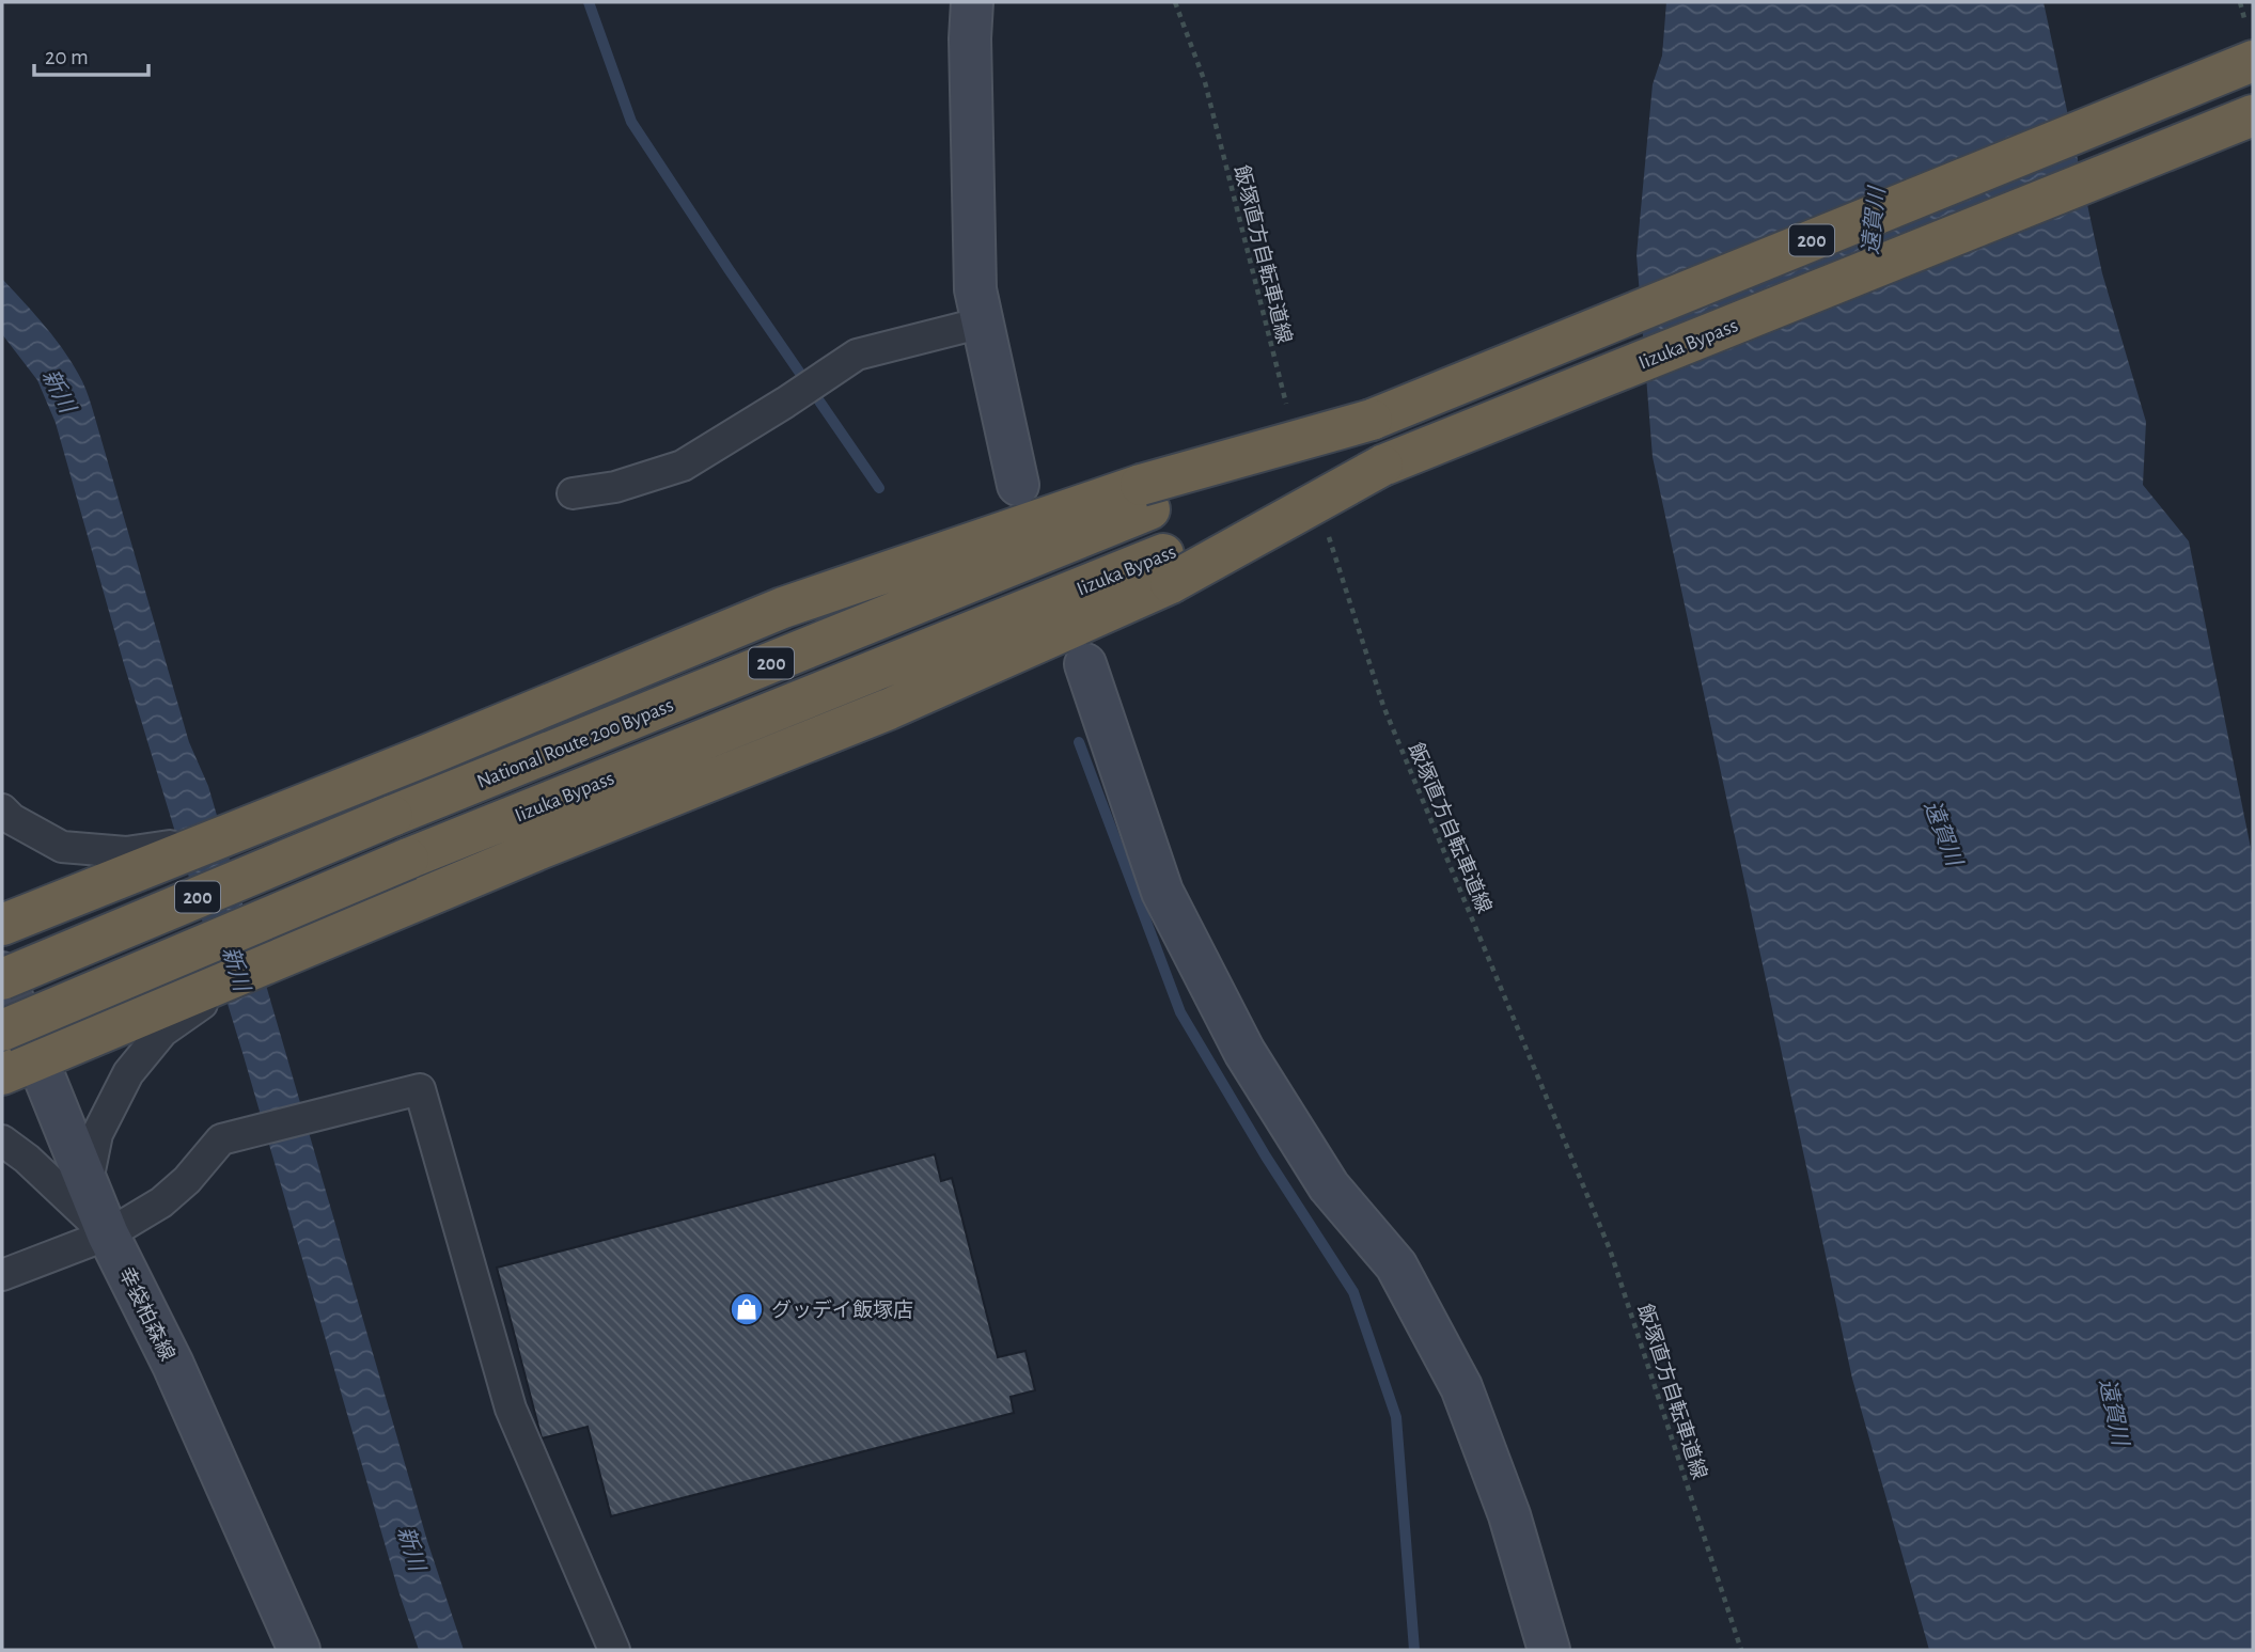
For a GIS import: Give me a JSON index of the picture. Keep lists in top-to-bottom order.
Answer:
{
  "streets": {
    "highway": ["200", "Iizuka Bypass", "National Route 200 Bypass"],
    "street": ["幸袋柏森線"],
    "path": ["飯塚直方自転車道線"]
  },
  "crossings": [
    ["200", "National Route 200 Bypass"],
    ["National Route 200 Bypass", "幸袋柏森線"]
  ],
  "water": ["遠賀川", "新川"],
  "places": {
    "shop": ["グッデイ飯塚店"]
  },
  "scale_bar": "20 m"
}
